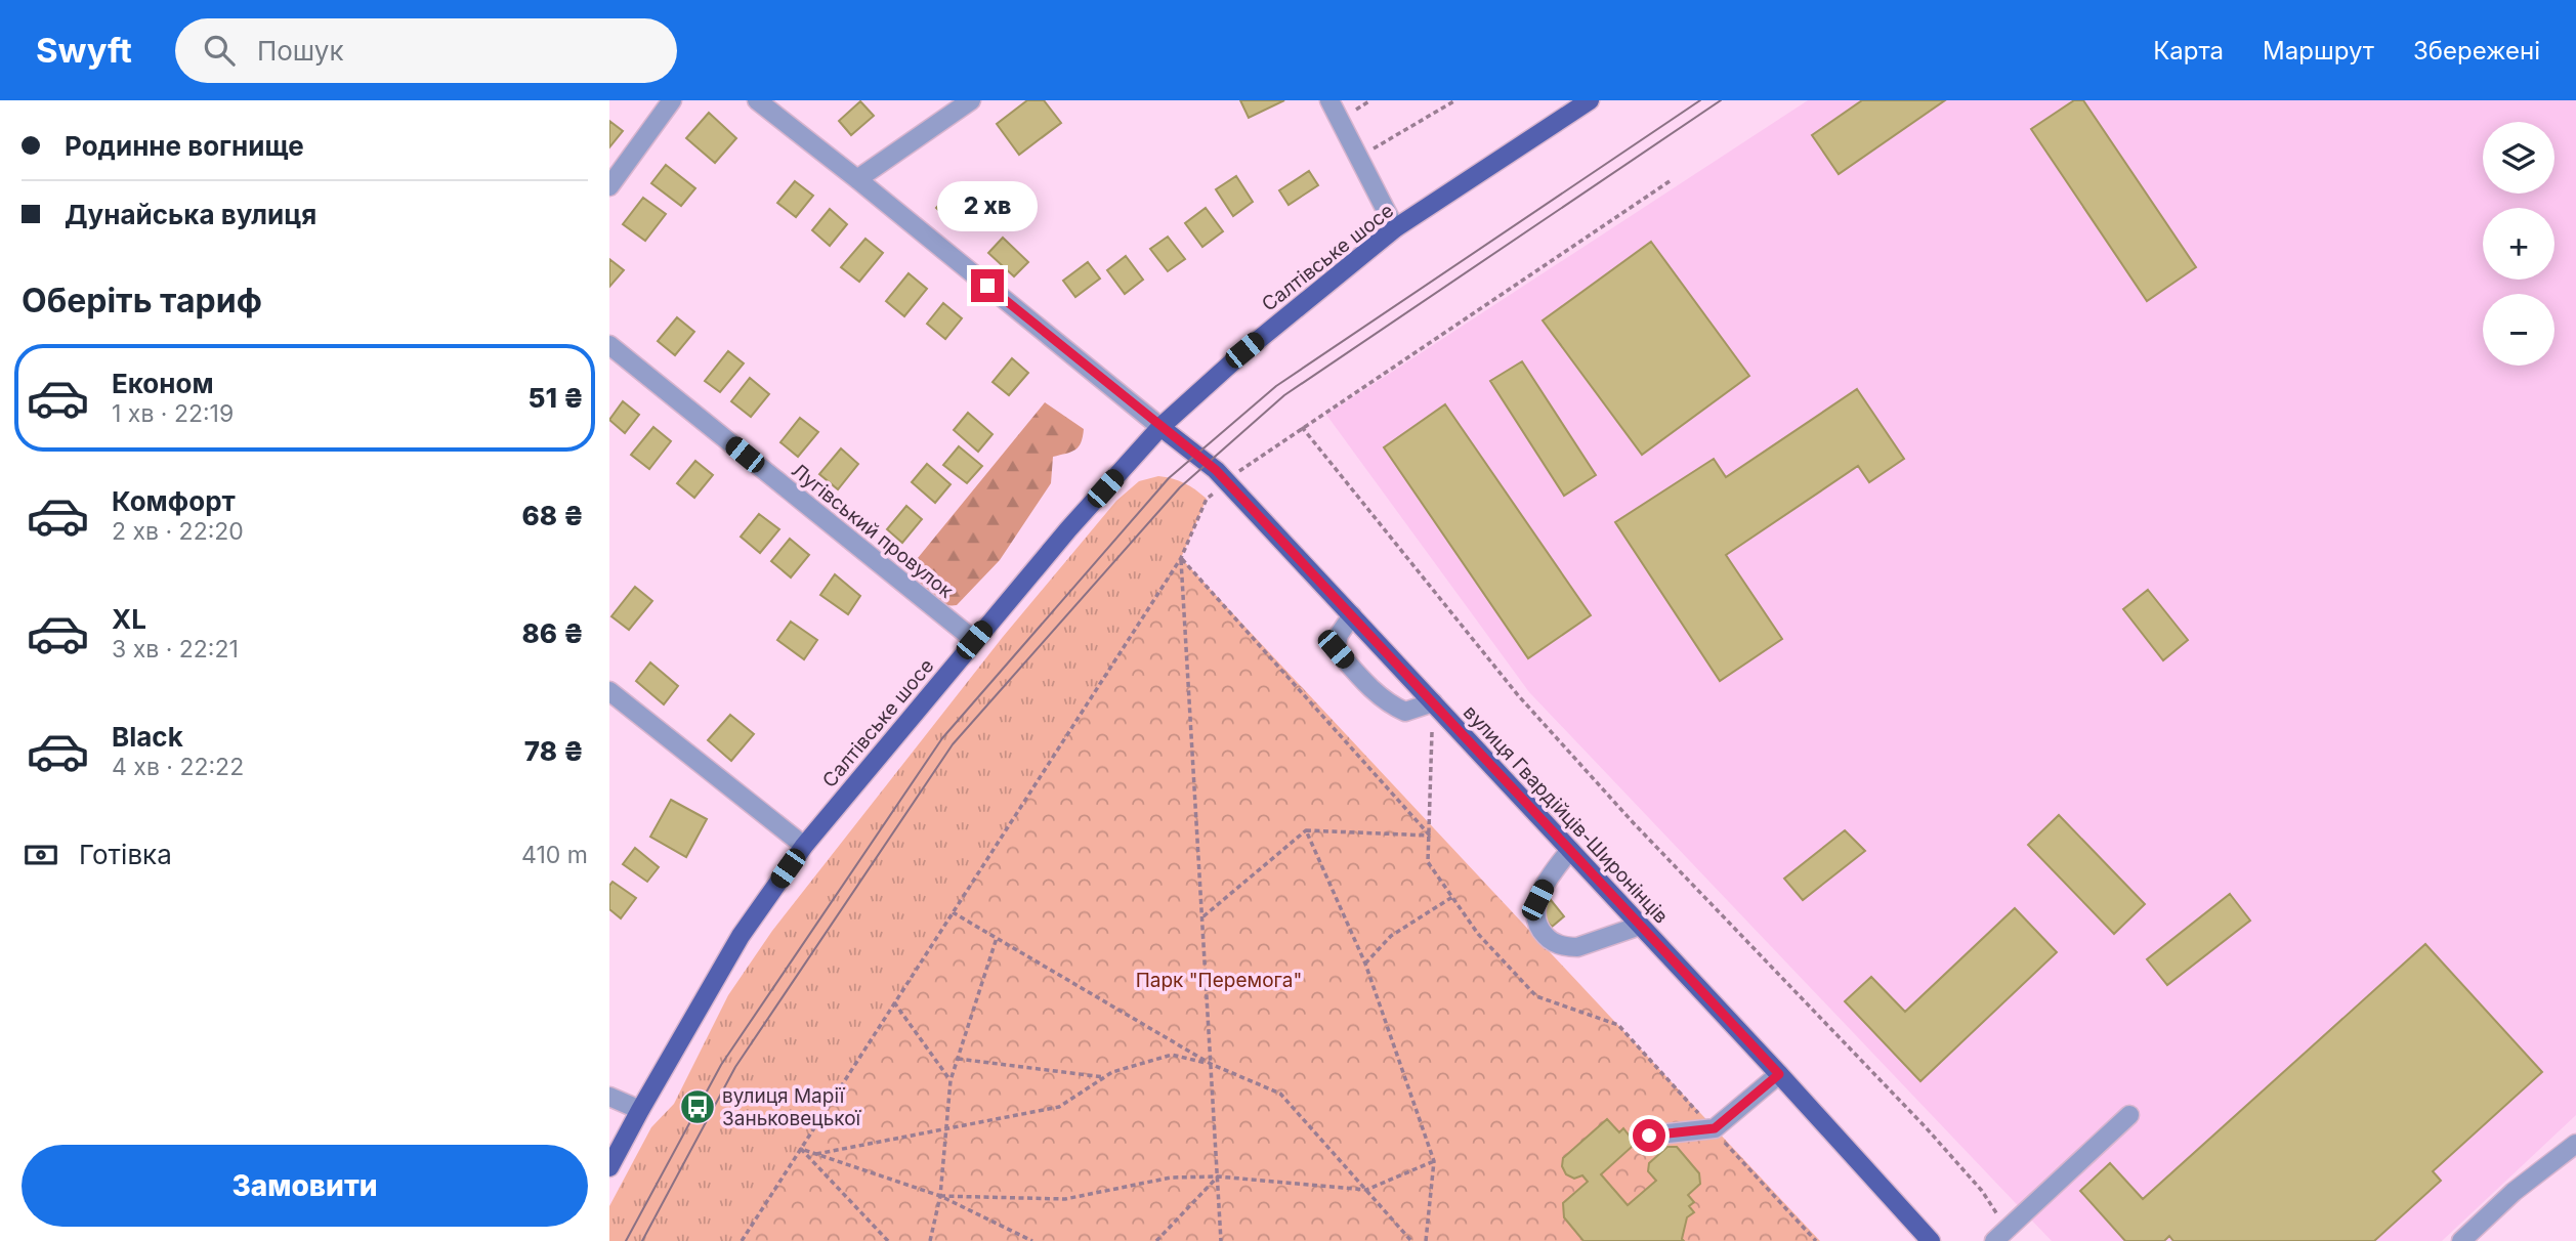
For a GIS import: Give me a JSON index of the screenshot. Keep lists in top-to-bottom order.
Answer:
{
  "streets": {
    "main road": ["Салтівське шосе", "вулиця Гвардійців-Широнінців"],
    "street": ["Лугівський провулок"]
  },
  "crossings": [
    ["Салтівське шосе", "Лугівський провулок"],
    ["Салтівське шосе", "вулиця Гвардійців-Широнінців"]
  ],
  "parks": ["Парк \"Перемога\""],
  "places": {
    "bus stop": ["вулиця Марії Заньковецької"]
  },
  "page": {
    "header": "Swyft",
    "search": "Пошук",
    "nav": ["Карта", "Маршрут", "Збережені"],
    "banner": ["Родинне вогнище", "Дунайська вулиця"],
    "map_buttons": ["+", "−"],
    "bubble": "2 хв",
    "heading": "Оберіть тариф",
    "list": [
      {
        "name": "Економ",
        "note": "1 хв · 22:19",
        "value": "51 ₴"
      },
      {
        "name": "Комфорт",
        "note": "2 хв · 22:20",
        "value": "68 ₴"
      },
      {
        "name": "XL",
        "note": "3 хв · 22:21",
        "value": "86 ₴"
      },
      {
        "name": "Black",
        "note": "4 хв · 22:22",
        "value": "78 ₴"
      }
    ],
    "pay": ["Готівка", "410 m"],
    "buttons": "Замовити"
  }
}
